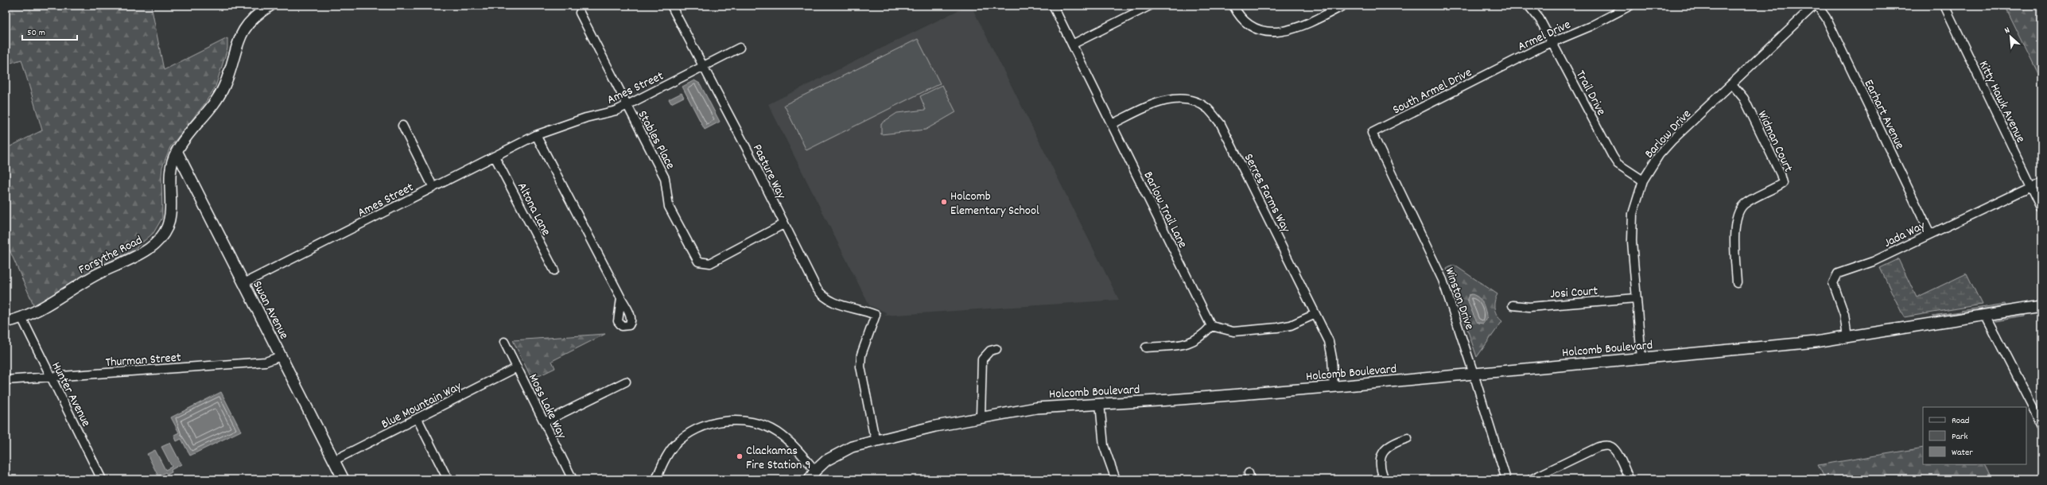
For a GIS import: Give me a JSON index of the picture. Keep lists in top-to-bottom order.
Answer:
{
  "streets": {
    "street": [
      "Armel Drive",
      "Ames Street",
      "South Armel Drive",
      "Trail Drive",
      "Kitty Hawk Avenue",
      "Earhart Avenue",
      "Barlow Drive",
      "Stables Place",
      "Widman Court",
      "Pasture Way",
      "Serres Farms Way",
      "Altona Lane",
      "Barlow Trail Lane",
      "Jada Way",
      "Forsythe Road",
      "Josi Court",
      "Winston Drive",
      "Swan Avenue",
      "Holcomb Boulevard",
      "Thurman Street",
      "Hunter Avenue",
      "Blue Mountain Way",
      "Moss Lake Way"
    ]
  },
  "crossings": [
    ["Armel Drive", "South Armel Drive"],
    ["Armel Drive", "Trail Drive"],
    ["Ames Street", "Stables Place"],
    ["Ames Street", "Pasture Way"],
    ["Ames Street", "Altona Lane"],
    ["Ames Street", "Swan Avenue"],
    ["South Armel Drive", "Winston Drive"],
    ["Trail Drive", "Barlow Drive"],
    ["Kitty Hawk Avenue", "Jada Way"],
    ["Earhart Avenue", "Jada Way"],
    ["Barlow Drive", "Widman Court"],
    ["Barlow Drive", "Josi Court"],
    ["Barlow Drive", "Holcomb Boulevard"],
    ["Stables Place", "Pasture Way"],
    ["Pasture Way", "Holcomb Boulevard"],
    ["Serres Farms Way", "Barlow Trail Lane"],
    ["Serres Farms Way", "Holcomb Boulevard"],
    ["Jada Way", "Holcomb Boulevard"],
    ["Forsythe Road", "Swan Avenue"],
    ["Forsythe Road", "Hunter Avenue"],
    ["Winston Drive", "Holcomb Boulevard"],
    ["Swan Avenue", "Thurman Street"],
    ["Swan Avenue", "Blue Mountain Way"],
    ["Thurman Street", "Hunter Avenue"],
    ["Blue Mountain Way", "Moss Lake Way"]
  ],
  "places": ["Holcomb Elementary School", "Clackamas Fire Station 9"],
  "legend": ["Road", "Park", "Water"],
  "scale_bar": "50 m",
  "north": "top left"
}
